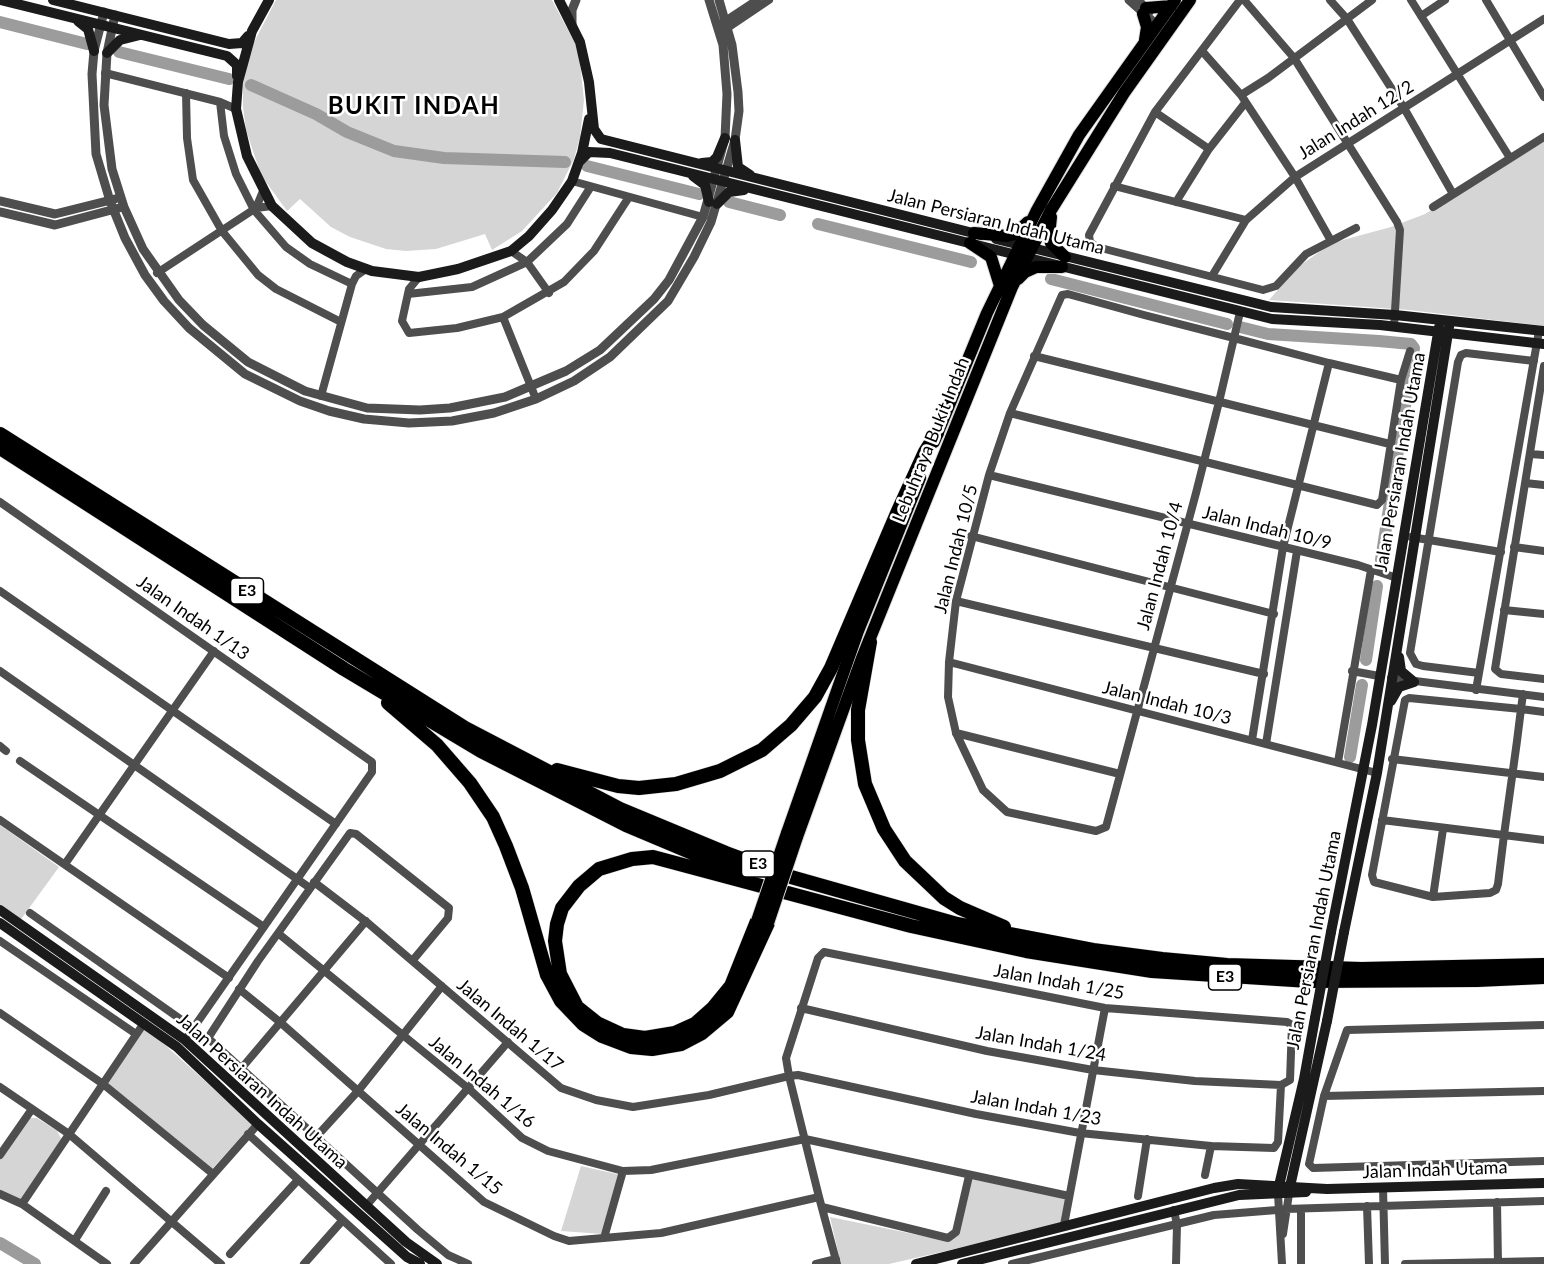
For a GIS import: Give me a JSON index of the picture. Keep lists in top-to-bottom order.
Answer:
{
  "streets": {
    "highway": ["Lebuhraya Bukit Indah", "E3"],
    "main road": ["Jalan Persiaran Indah Utama", "Jalan Indah Utama"],
    "street": [
      "Jalan Indah 12/2",
      "Jalan Indah 10/9",
      "Jalan Indah 10/5",
      "Jalan Indah 10/4",
      "Jalan Indah 1/13",
      "Jalan Indah 10/3",
      "Jalan Indah 1/25",
      "Jalan Indah 1/17",
      "Jalan Indah 1/24",
      "Jalan Indah 1/16",
      "Jalan Indah 1/23",
      "Jalan Indah 1/15"
    ]
  },
  "crossings": [
    ["Jalan Persiaran Indah Utama", "Lebuhraya Bukit Indah"],
    ["Jalan Persiaran Indah Utama", "Jalan Indah 10/9"],
    ["Jalan Persiaran Indah Utama", "Jalan Indah 10/4"],
    ["Jalan Persiaran Indah Utama", "Jalan Indah 10/3"],
    ["Jalan Persiaran Indah Utama", "Jalan Indah Utama"],
    ["Jalan Indah 10/9", "Jalan Indah 10/5"],
    ["Jalan Indah 10/9", "Jalan Indah 10/4"],
    ["Jalan Indah 10/5", "Jalan Indah 10/4"],
    ["Jalan Indah 10/5", "Jalan Indah 10/3"],
    ["Jalan Indah 10/4", "Jalan Indah 10/3"],
    ["Jalan Indah 1/25", "Jalan Indah 1/24"],
    ["Jalan Indah 1/25", "Jalan Indah 1/23"],
    ["Jalan Indah 1/17", "Jalan Indah 1/23"],
    ["Jalan Indah 1/24", "Jalan Indah 1/23"]
  ],
  "districts": ["BUKIT INDAH"]
}
